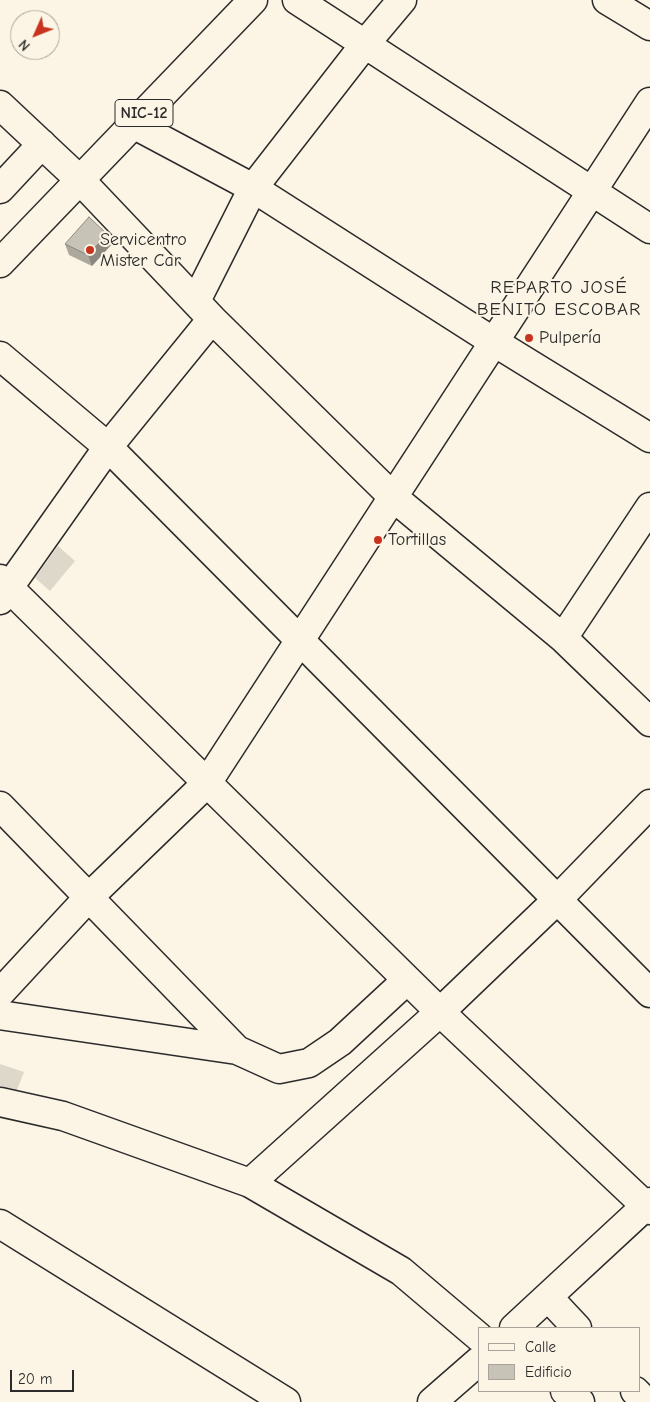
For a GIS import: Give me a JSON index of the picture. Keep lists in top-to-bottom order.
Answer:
{
  "streets": {
    "main road": ["NIC-12"]
  },
  "districts": ["REPARTO JOSÉ BENITO ESCOBAR"],
  "places": ["Servicentro Mister Car", "Pulpería", "Tortillas"],
  "legend": ["Calle", "Edificio"],
  "scale_bar": "20 m",
  "north": "bottom left"
}
